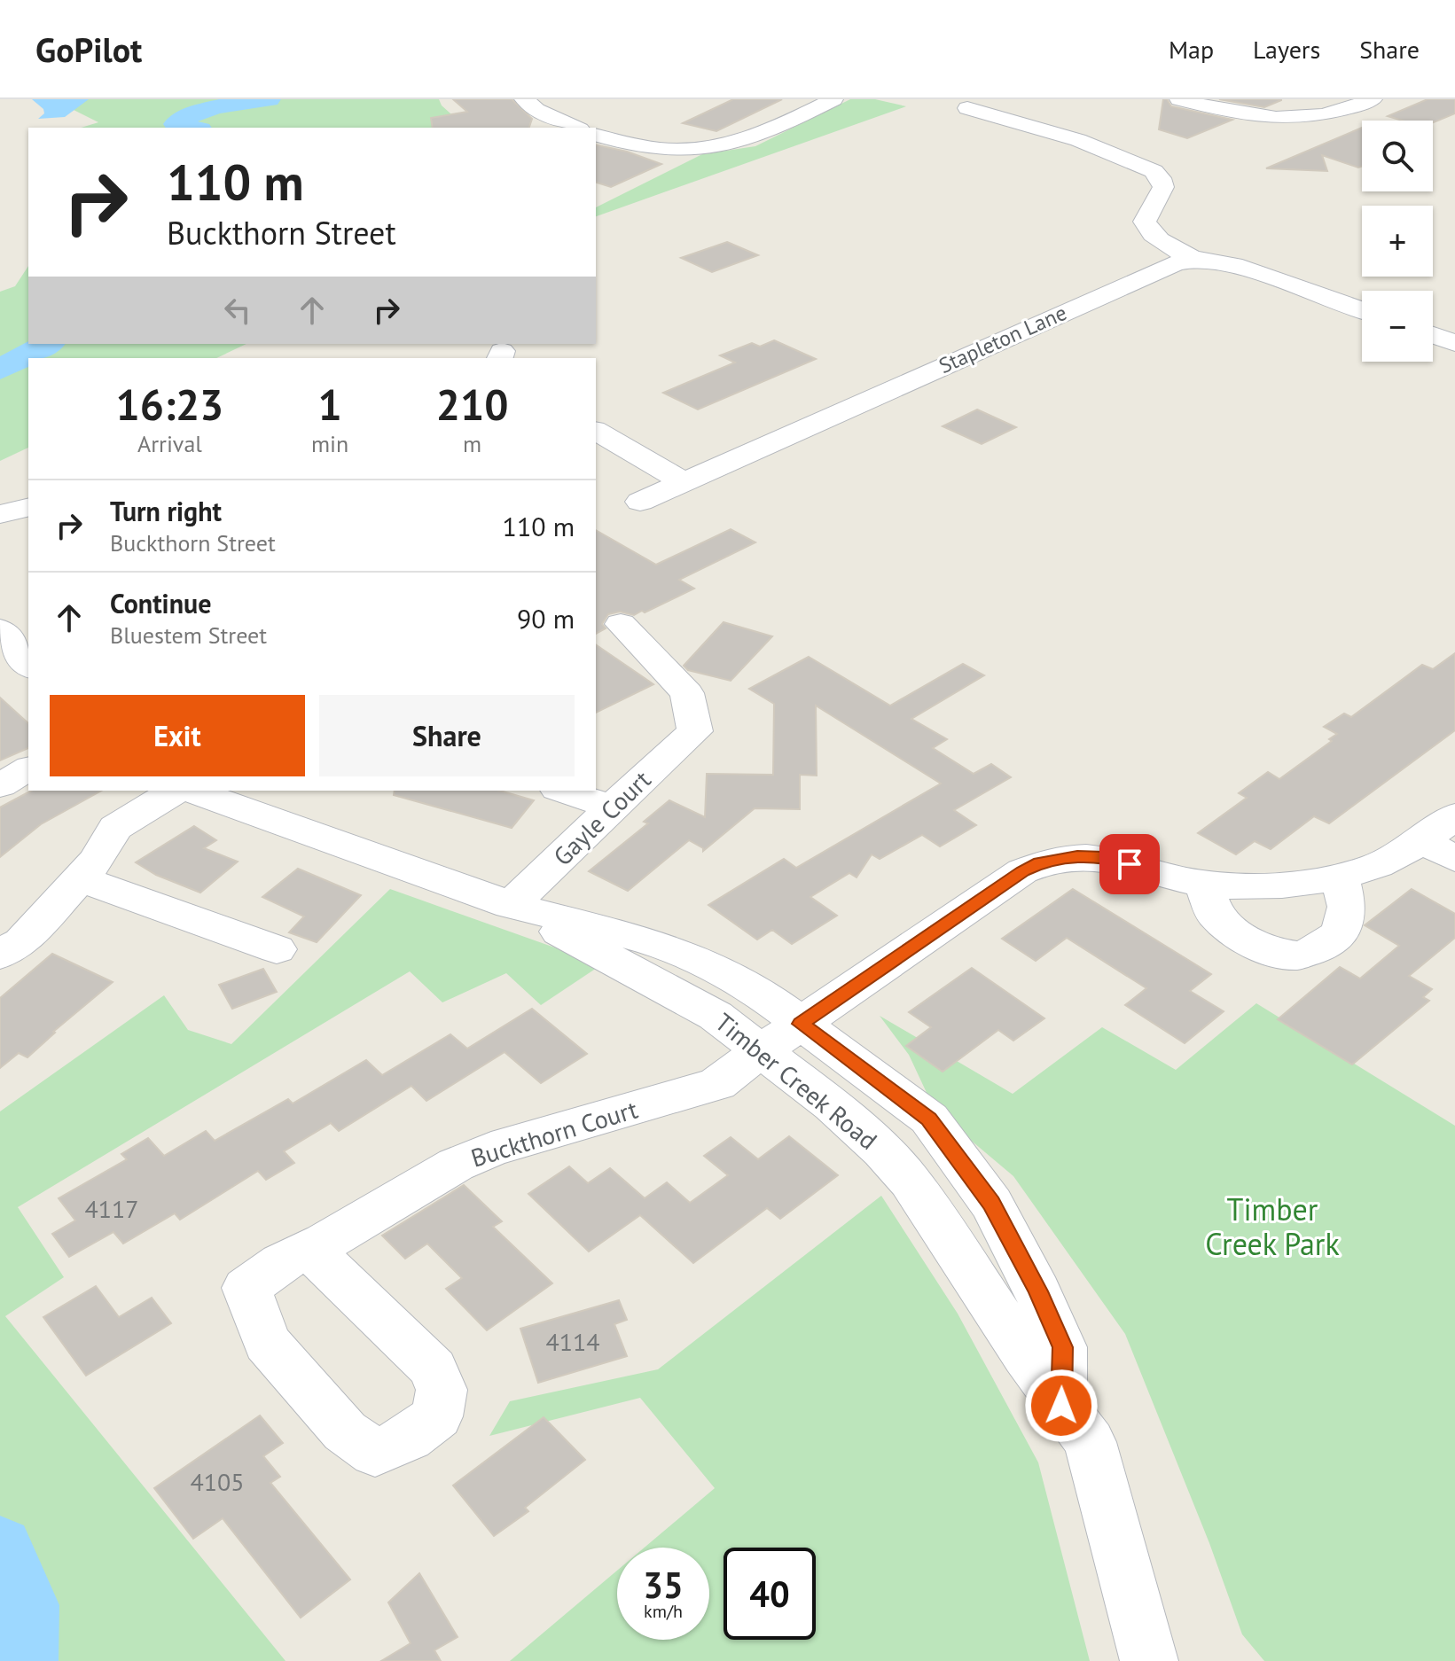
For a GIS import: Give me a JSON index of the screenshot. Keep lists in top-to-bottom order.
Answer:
{
  "streets": {
    "street": [
      "Stapleton Lane",
      "Gayle Court",
      "Timber Creek Road",
      "Buckthorn Court"
    ]
  },
  "crossings": [
    ["Gayle Court", "Timber Creek Road"],
    ["Timber Creek Road", "Buckthorn Court"]
  ],
  "parks": ["Timber Creek Park"],
  "house_numbers": ["4117", "4114", "4105"],
  "page": {
    "header": "GoPilot",
    "nav": ["Map", "Layers", "Share"],
    "map_buttons": ["+", "−"],
    "turn": ["110 m", "Buckthorn Street"],
    "eta": [
      "16:23",
      "Arrival",
      "1",
      "min",
      "210",
      "m"
    ],
    "list": [
      {
        "name": "Turn right",
        "note": "Buckthorn Street",
        "value": "110 m"
      },
      {
        "name": "Continue",
        "note": "Bluestem Street",
        "value": "90 m"
      }
    ],
    "buttons": ["Exit", "Share"],
    "speed": "35 km/h",
    "limit": "40"
  }
}
